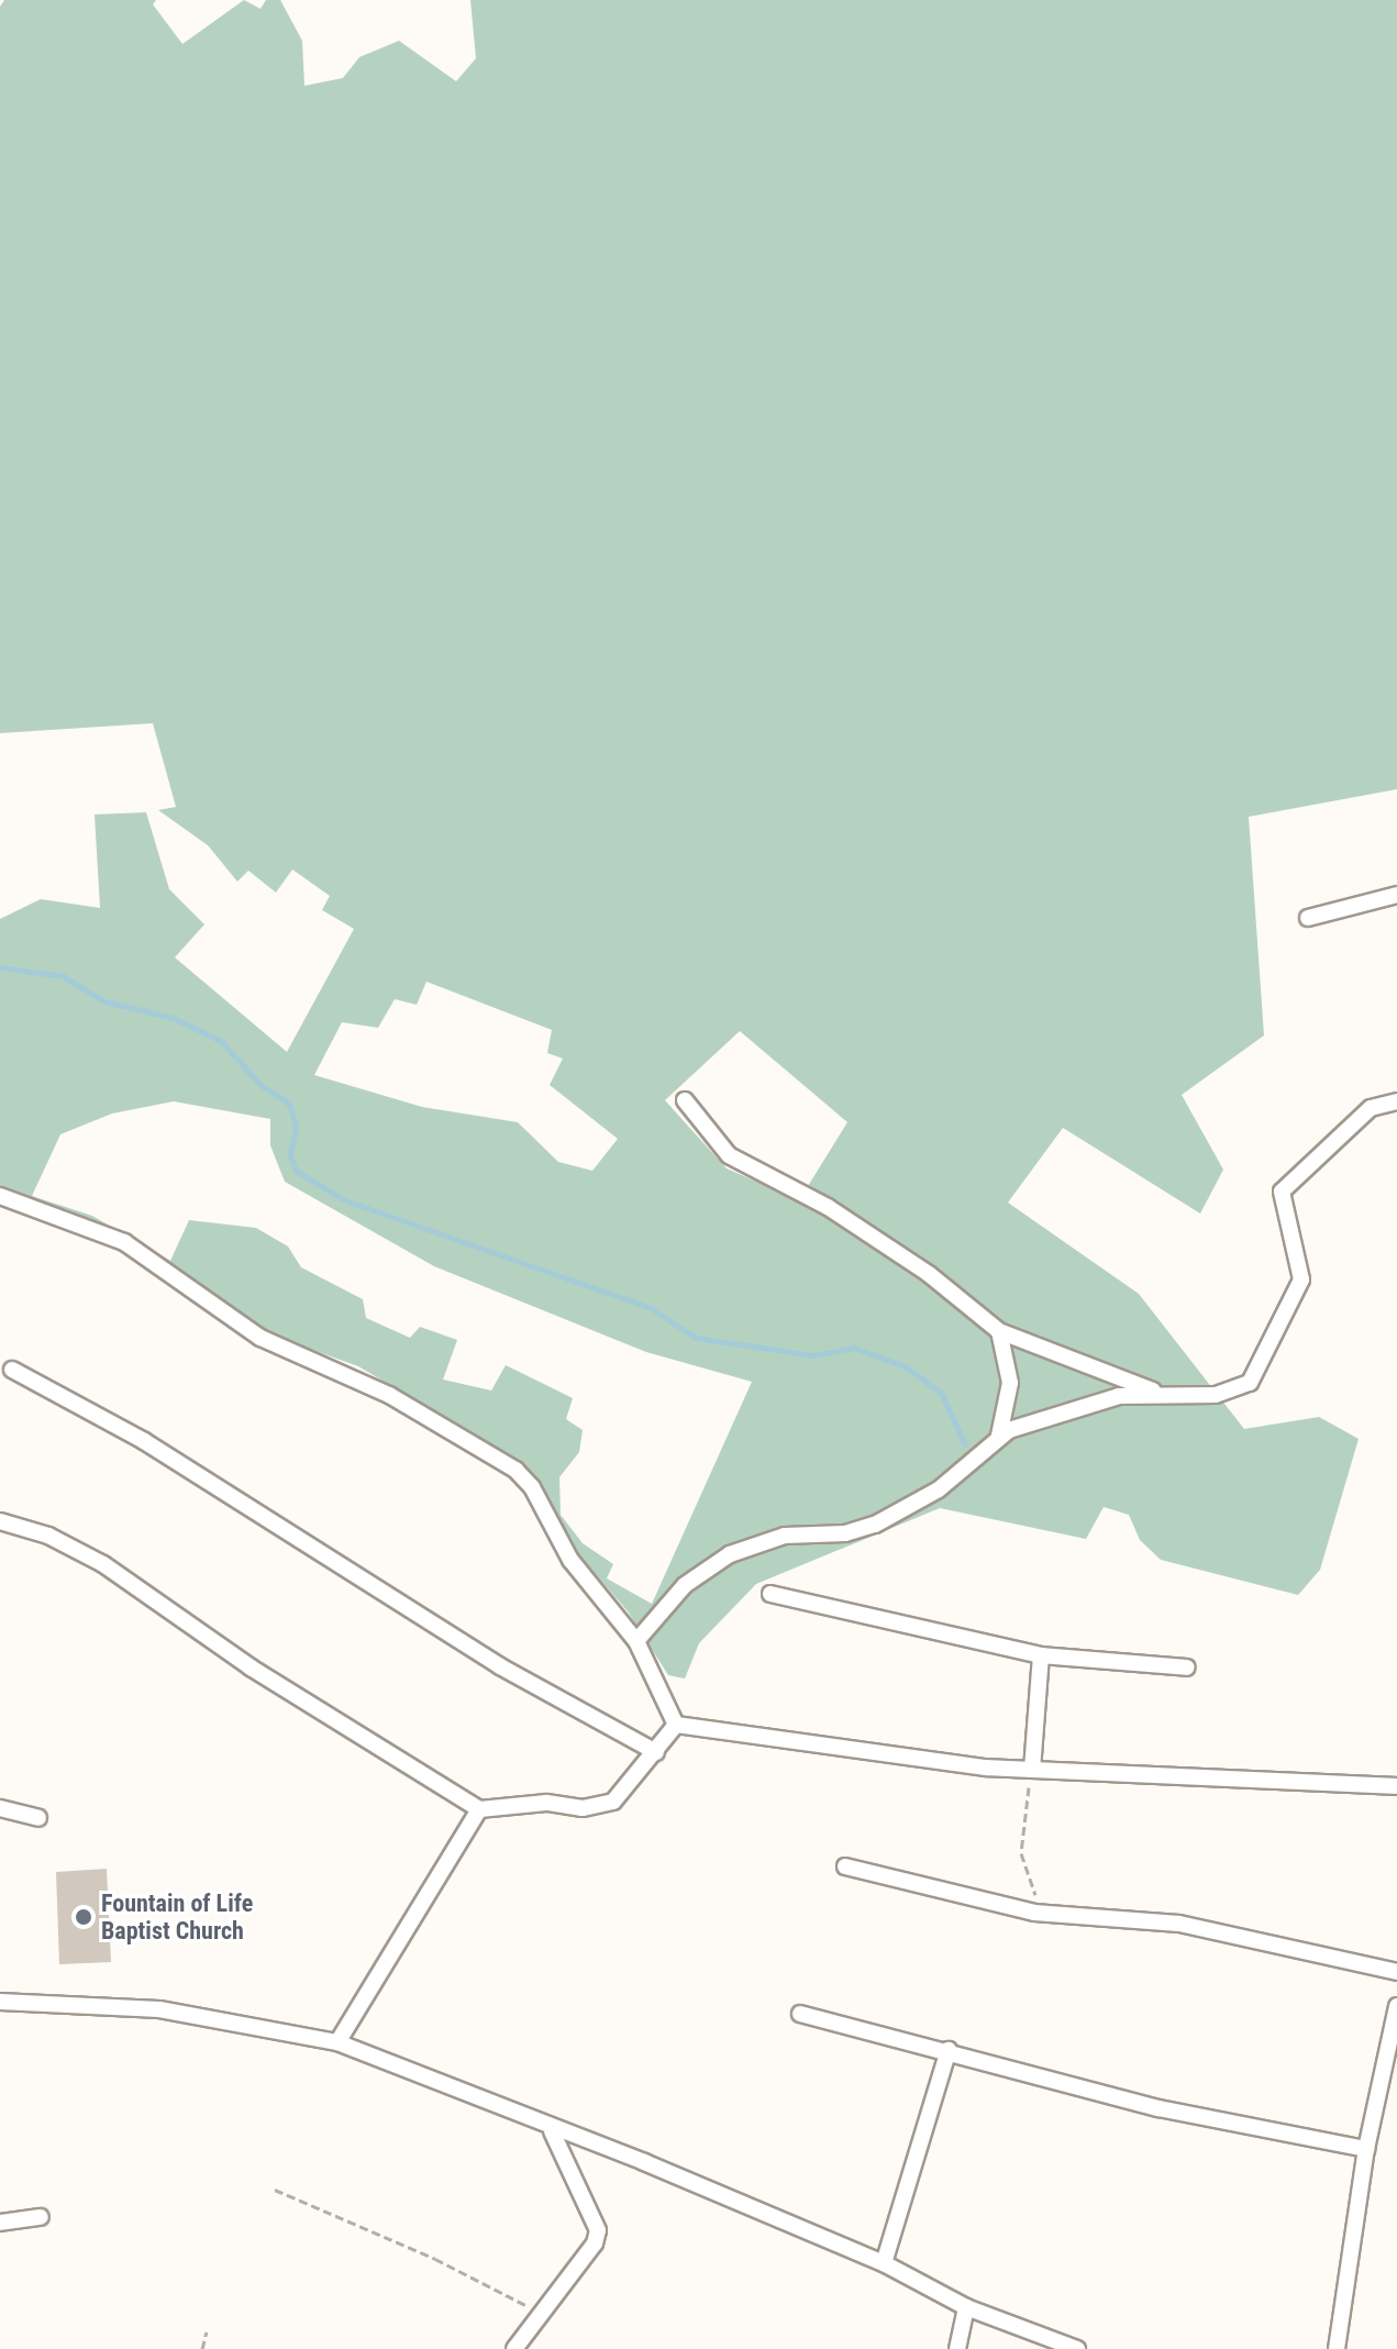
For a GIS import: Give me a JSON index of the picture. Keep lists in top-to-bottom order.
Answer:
{
  "places": ["Fountain of Life Baptist Church"]
}
